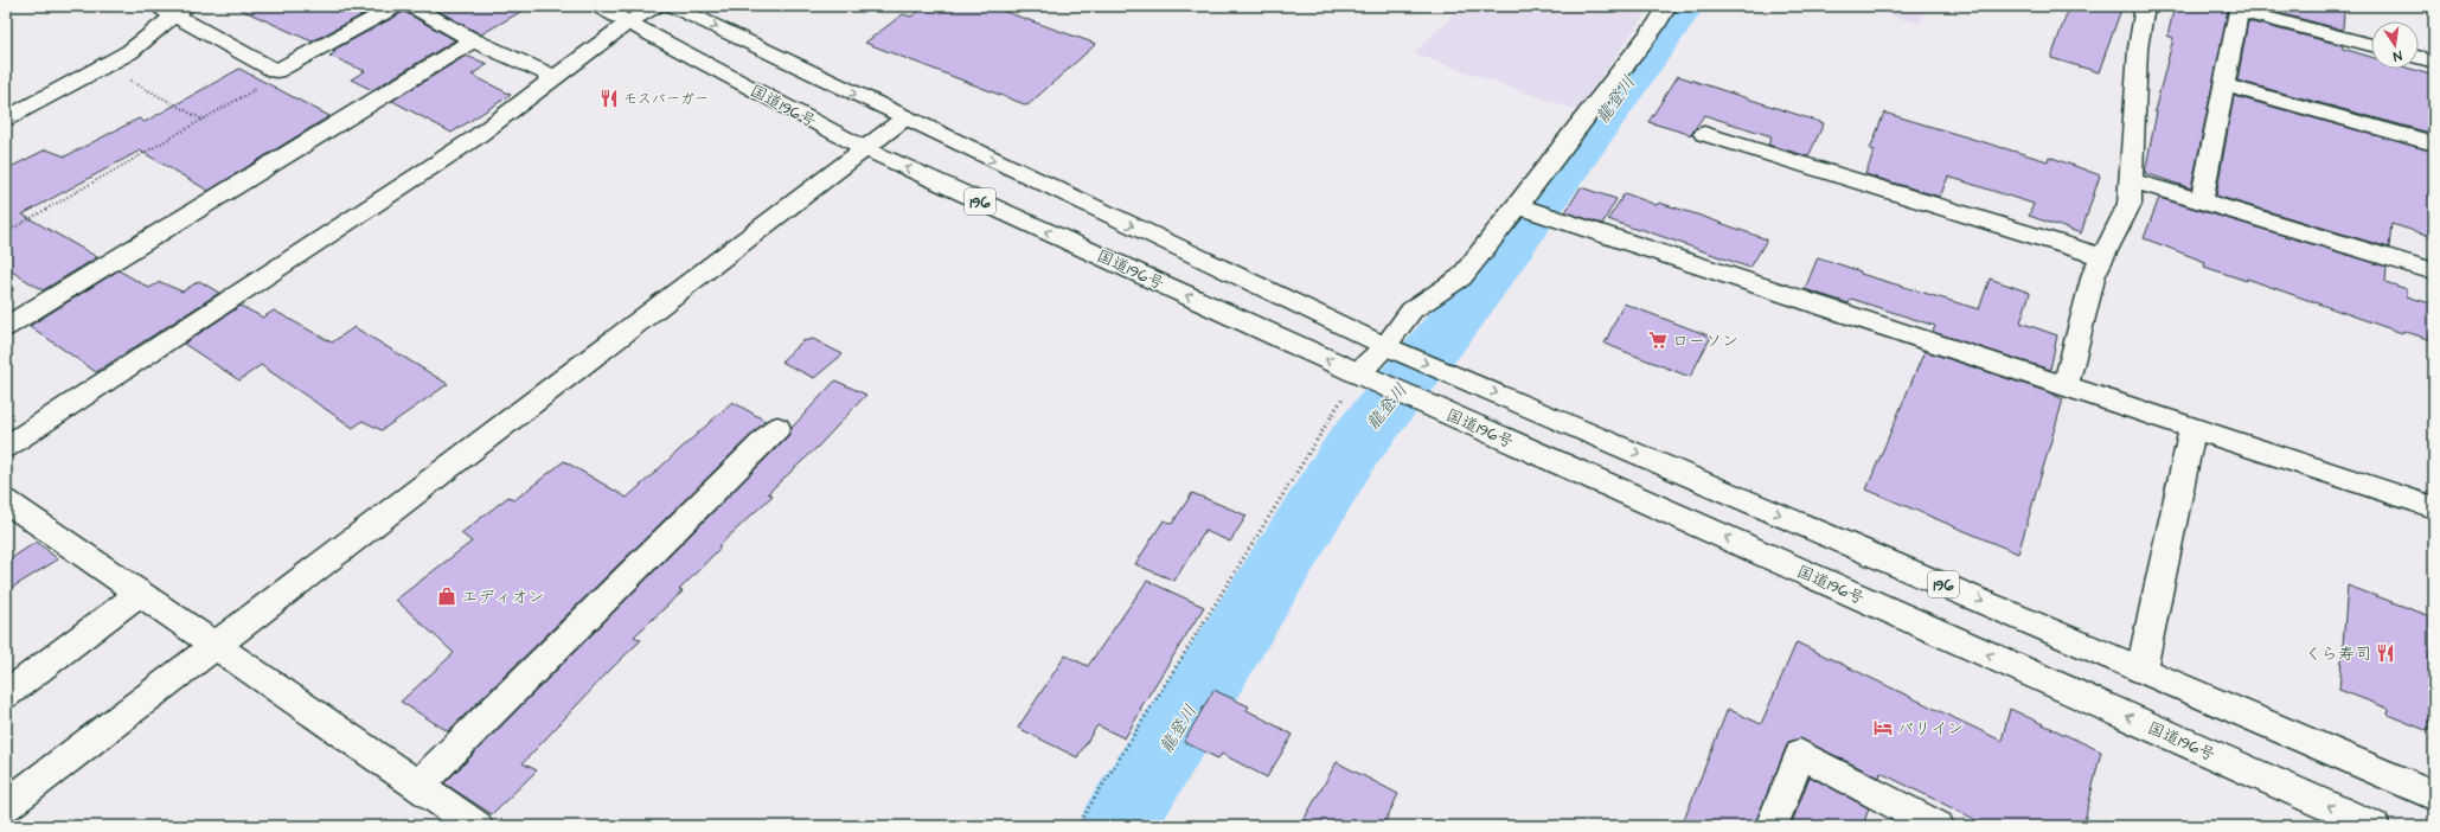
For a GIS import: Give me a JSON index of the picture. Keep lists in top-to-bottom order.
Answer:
{
  "streets": {
    "main road": ["国道196号", "196"]
  },
  "water": ["龍登川"],
  "places": {
    "restaurant": ["モスバーガー", "くら寿司"],
    "supermarket": ["ローソン"],
    "shop": ["エディオン"],
    "hotel": ["バリイン"]
  },
  "north": "bottom"
}
